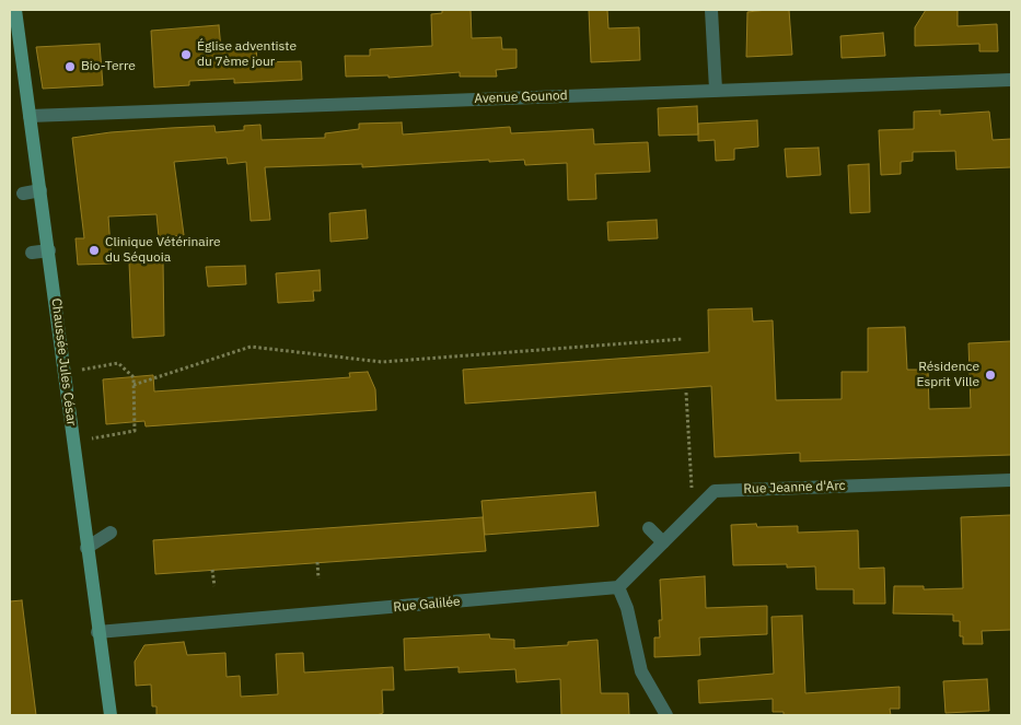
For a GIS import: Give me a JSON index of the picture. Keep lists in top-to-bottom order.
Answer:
{
  "streets": {
    "street": [
      "Avenue Gounod",
      "Chaussée Jules César",
      "Rue Jeanne d'Arc",
      "Rue Galilée"
    ]
  },
  "crossings": [
    ["Avenue Gounod", "Chaussée Jules César"],
    ["Chaussée Jules César", "Rue Galilée"],
    ["Rue Jeanne d'Arc", "Rue Galilée"]
  ],
  "places": [
    "Église adventiste du 7ème jour",
    "Bio-Terre",
    "Clinique Vétérinaire du Séquoia",
    "Résidence Esprit Ville"
  ]
}
